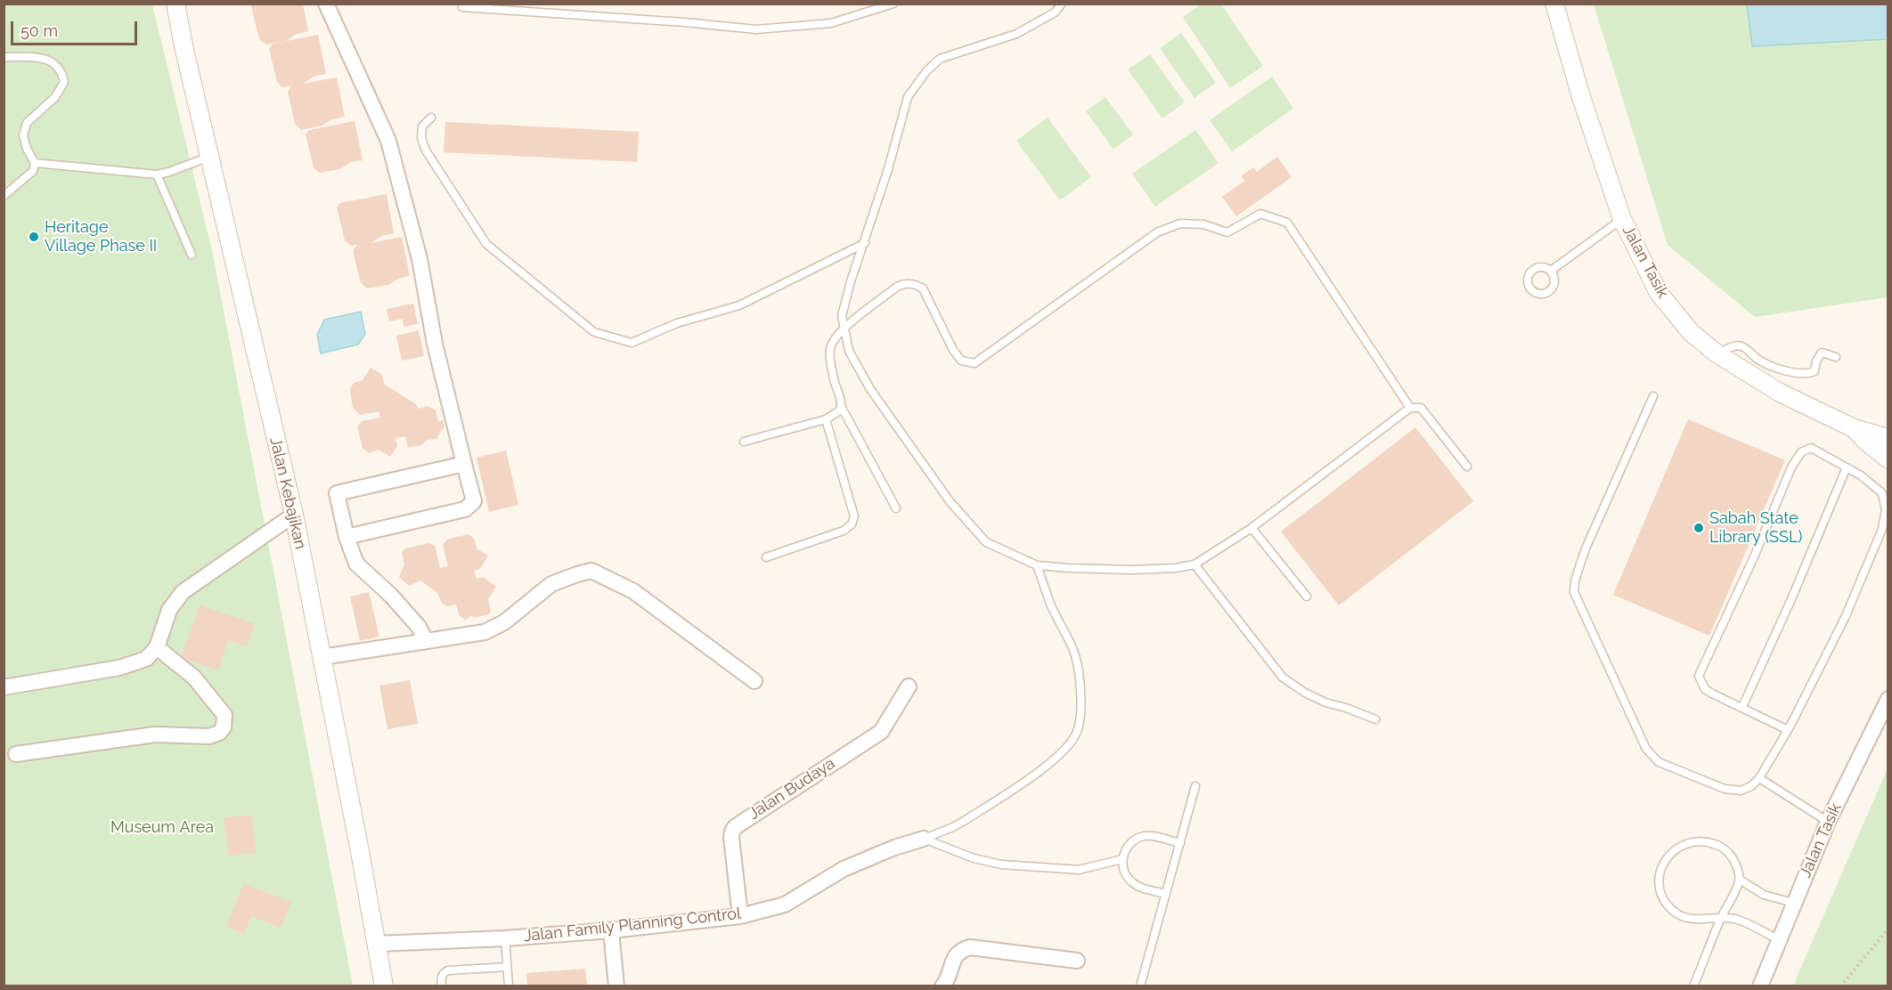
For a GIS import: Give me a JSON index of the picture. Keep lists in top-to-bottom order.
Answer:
{
  "streets": {
    "street": [
      "Jalan Tasik",
      "Jalan Kebajikan",
      "Jalan Budaya",
      "Jalan Family Planning Control"
    ]
  },
  "crossings": [
    ["Jalan Kebajikan", "Jalan Family Planning Control"],
    ["Jalan Budaya", "Jalan Family Planning Control"]
  ],
  "parks": ["Museum Area"],
  "places": ["Heritage Village Phase II", "Sabah State Library (SSL)"],
  "scale_bar": "50 m"
}
